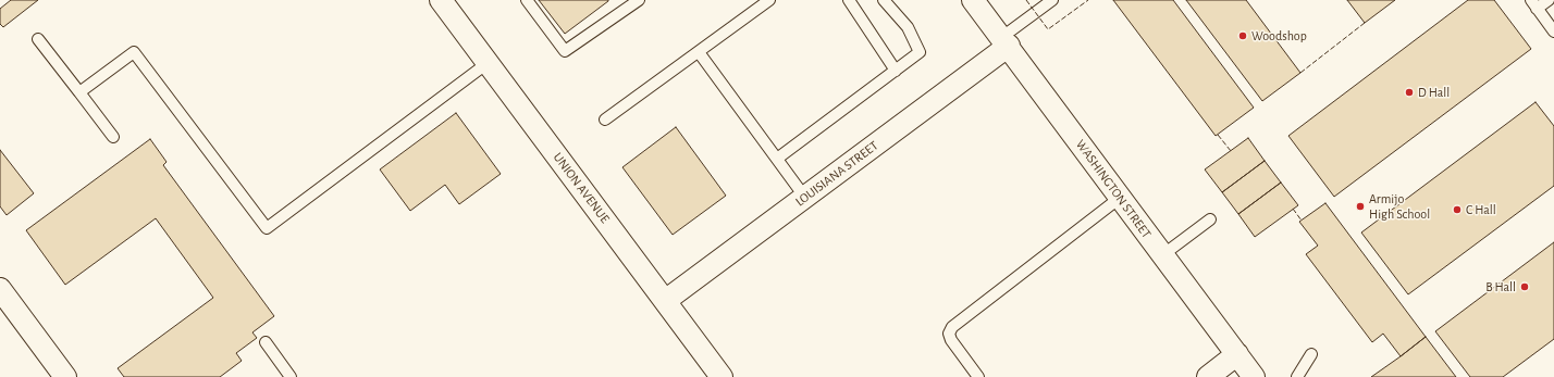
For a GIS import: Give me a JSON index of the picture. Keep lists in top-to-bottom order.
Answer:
{
  "streets": {
    "street": ["LOUISIANA STREET", "UNION AVENUE", "WASHINGTON STREET"]
  },
  "crossings": [
    ["LOUISIANA STREET", "UNION AVENUE"],
    ["LOUISIANA STREET", "WASHINGTON STREET"]
  ],
  "places": [
    "Woodshop",
    "D Hall",
    "Armijo High School",
    "C Hall",
    "B Hall"
  ]
}
